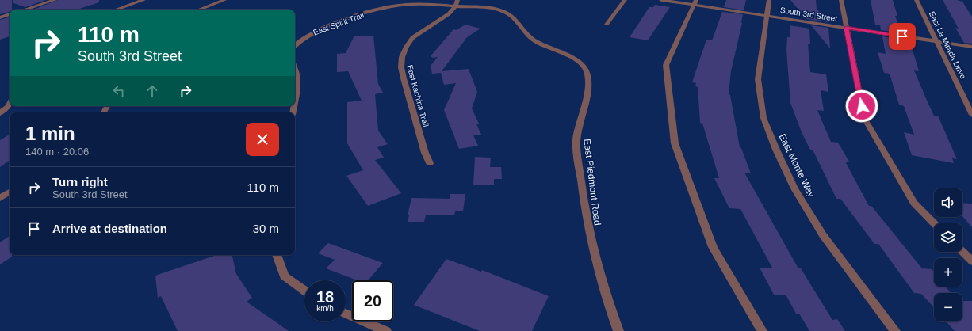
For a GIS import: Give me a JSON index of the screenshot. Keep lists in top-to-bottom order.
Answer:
{
  "streets": {
    "street": [
      "South 3rd Street",
      "East Spirit Trail",
      "East La Mirada Drive",
      "East Kachina Trail",
      "East Monte Way",
      "East Piedmont Road"
    ]
  },
  "crossings": [
    ["South 3rd Street", "East La Mirada Drive"],
    ["South 3rd Street", "East Monte Way"],
    ["East Spirit Trail", "East Kachina Trail"],
    ["East Spirit Trail", "East Piedmont Road"],
    ["East Kachina Trail", "East Piedmont Road"]
  ],
  "page": {
    "turn": ["110 m", "South 3rd Street"],
    "heading": ["1 min", "140 m · 20:06"],
    "list": [
      {
        "name": "Turn right",
        "note": "South 3rd Street",
        "value": "110 m"
      },
      {
        "name": "Arrive at destination",
        "value": "30 m"
      }
    ],
    "map_buttons": ["+", "−"],
    "speed": "18 km/h",
    "limit": "20"
  }
}
